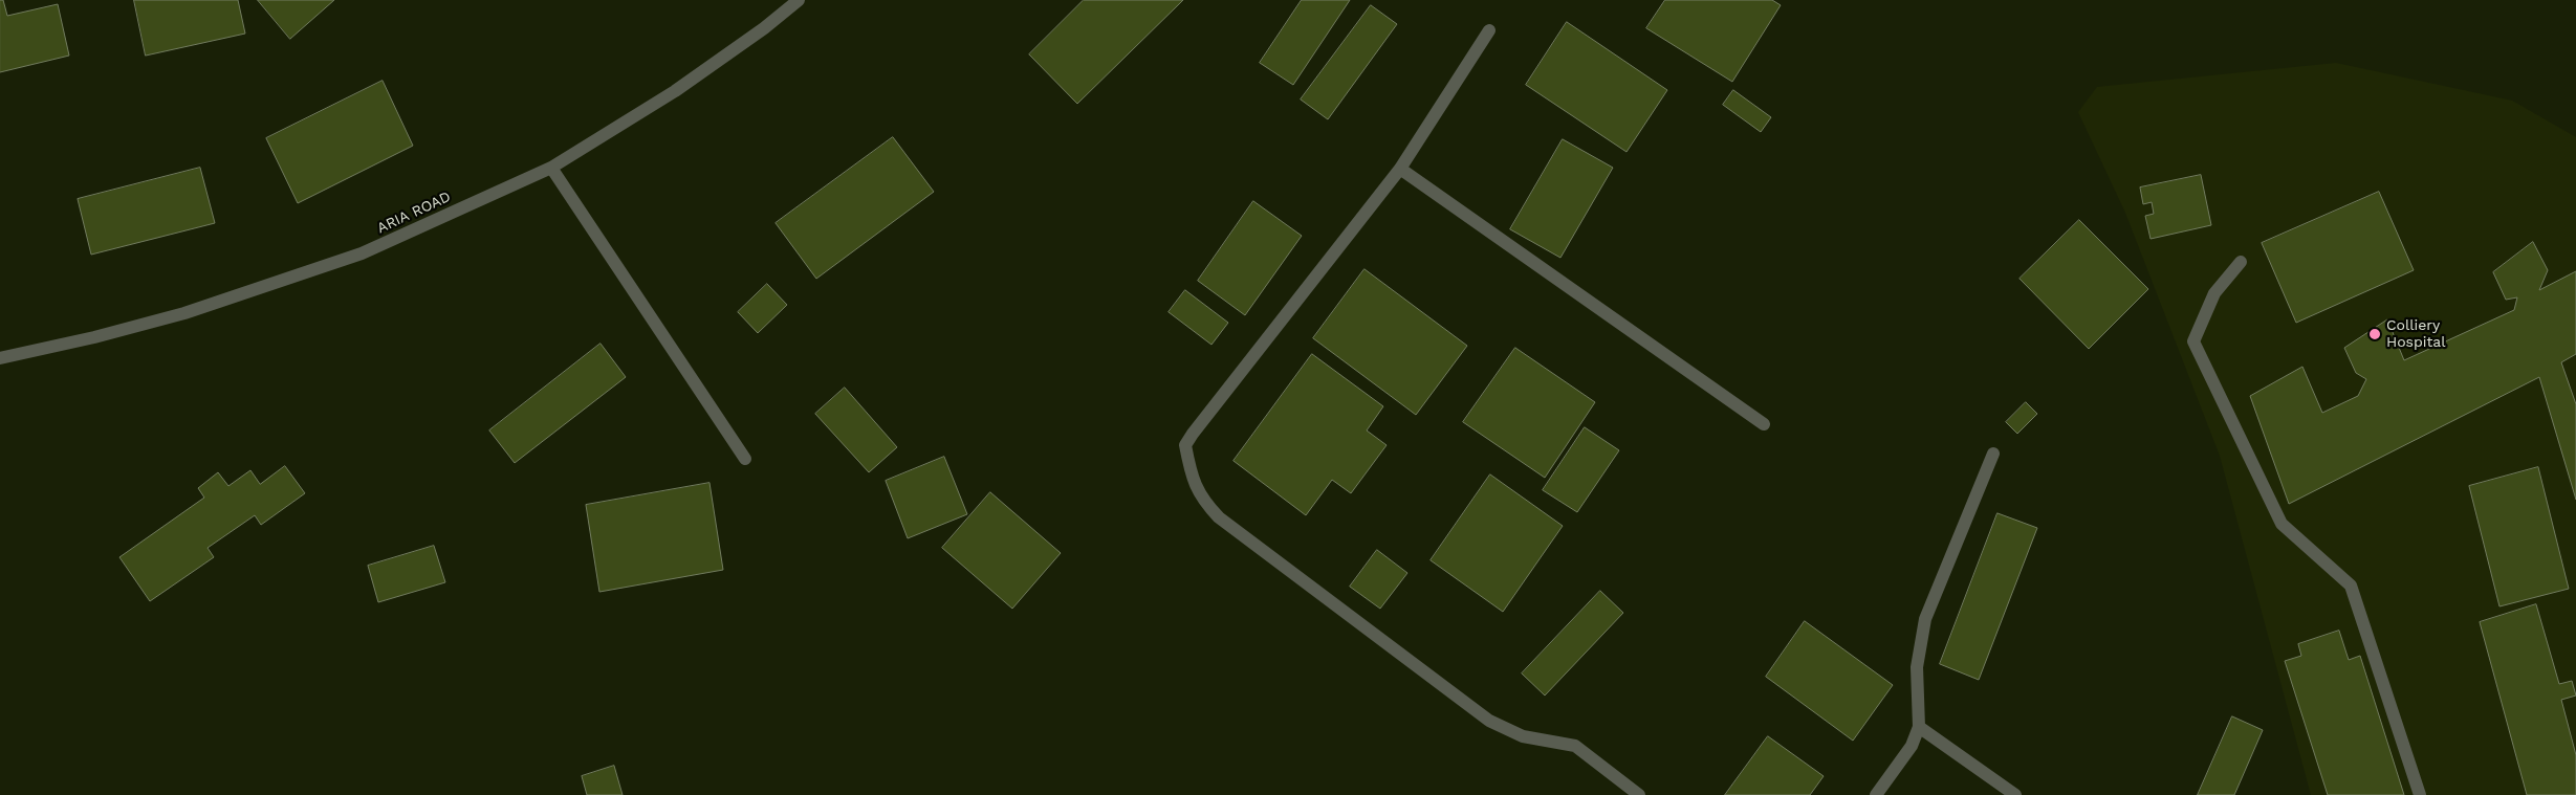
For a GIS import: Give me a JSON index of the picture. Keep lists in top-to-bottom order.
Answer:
{
  "streets": {
    "street": ["ARIA ROAD"]
  },
  "places": ["Colliery Hospital"]
}
